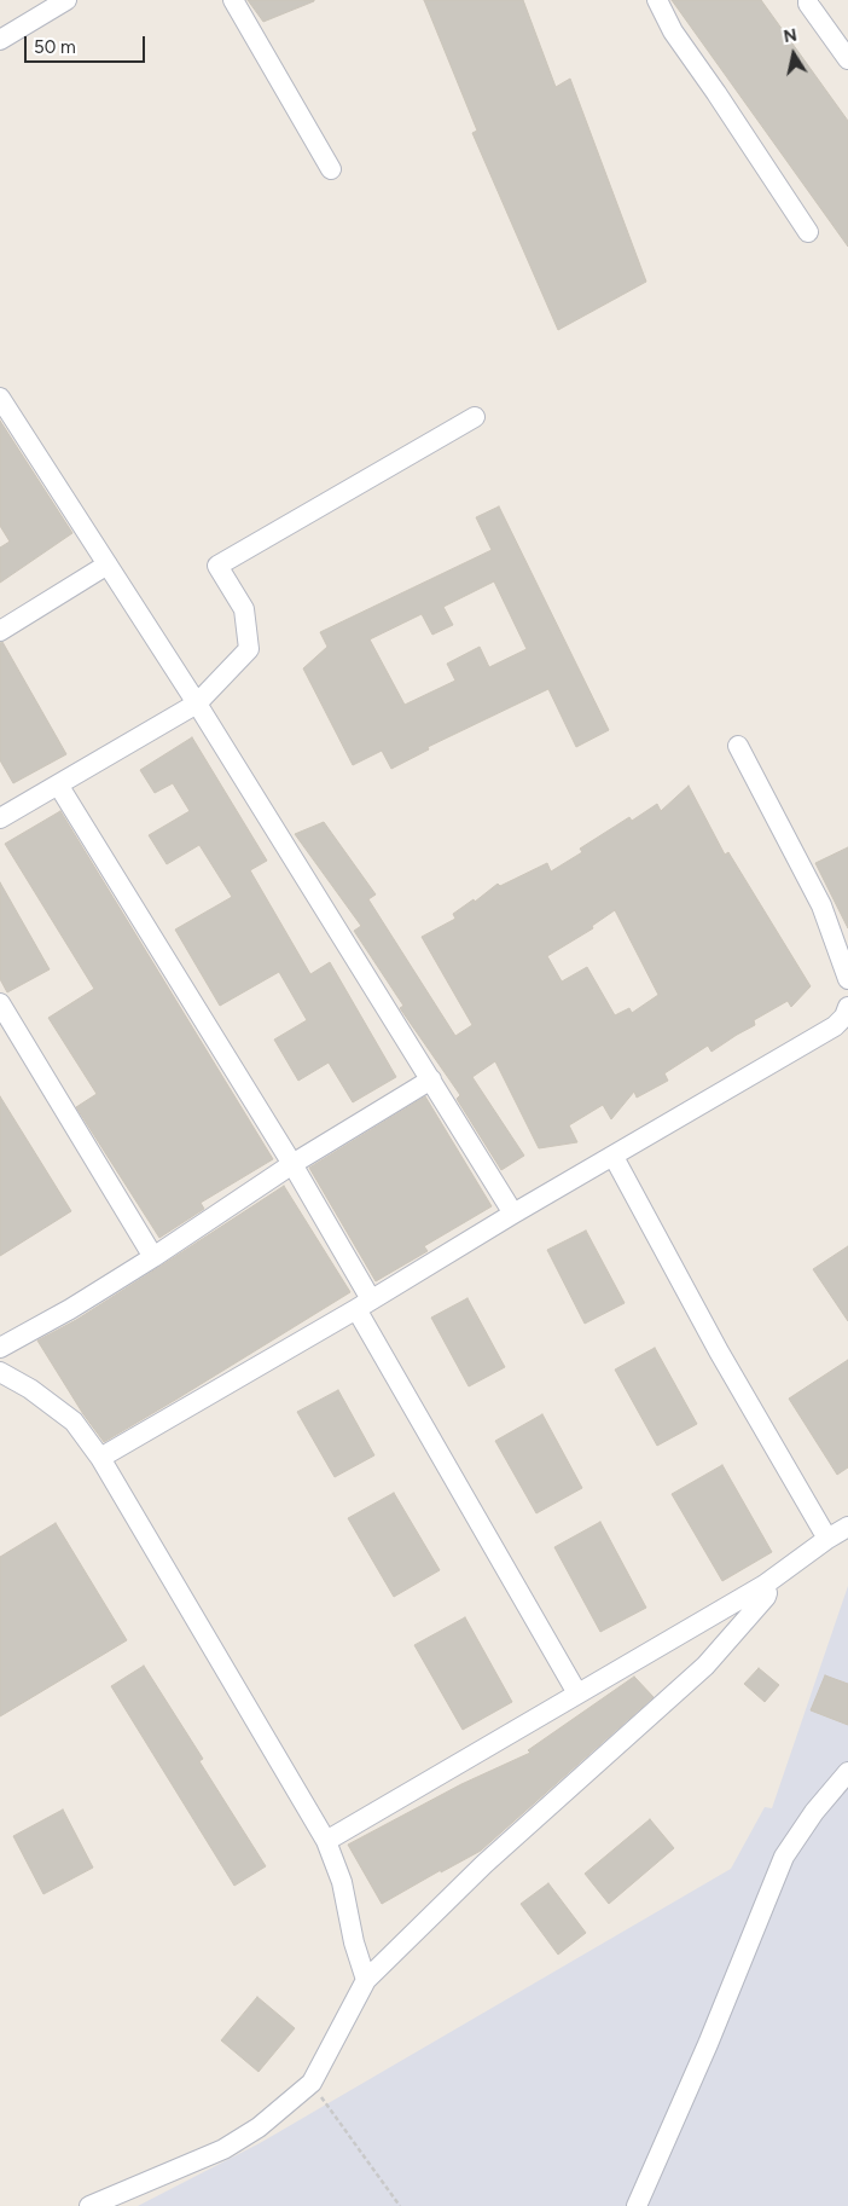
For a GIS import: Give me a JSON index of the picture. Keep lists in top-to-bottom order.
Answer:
{
  "scale_bar": "50 m",
  "north": "top"
}
